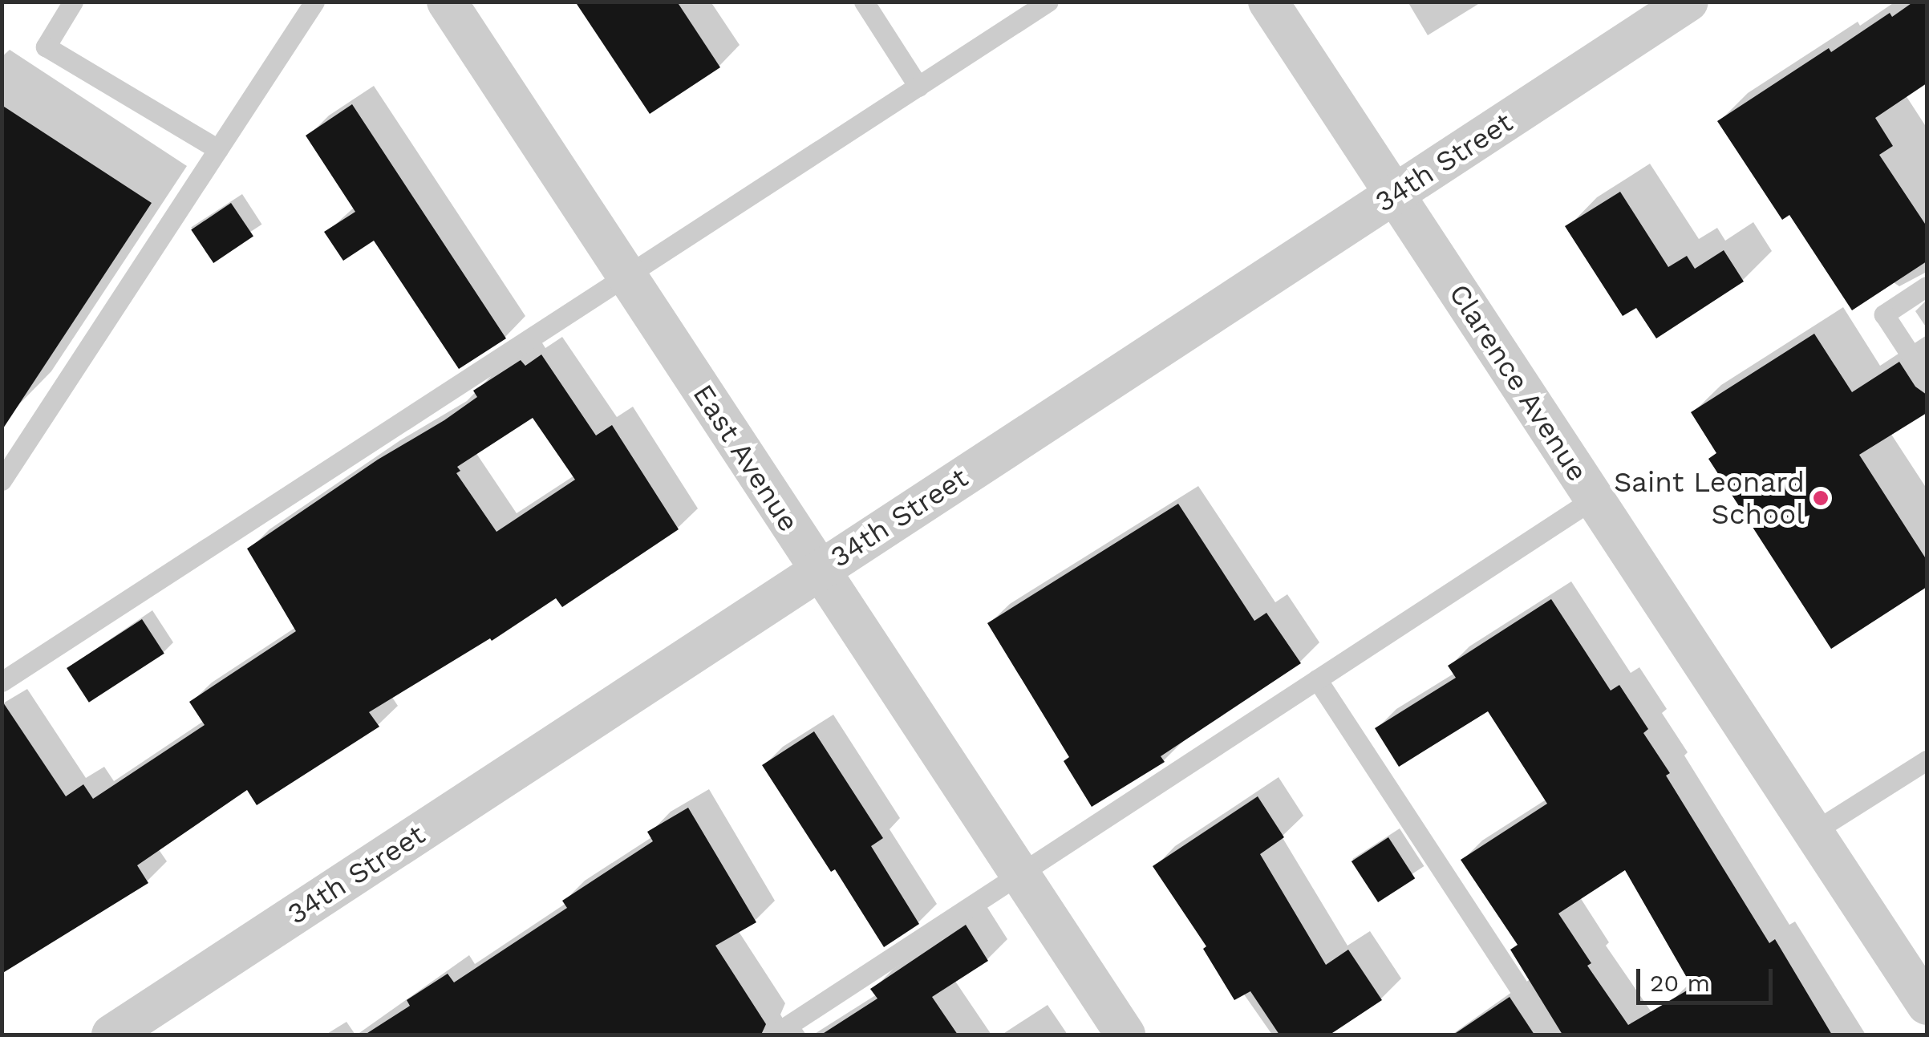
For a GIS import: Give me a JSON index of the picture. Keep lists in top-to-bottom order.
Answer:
{
  "streets": {
    "street": ["34th Street", "Clarence Avenue", "East Avenue"]
  },
  "crossings": [
    ["34th Street", "Clarence Avenue"],
    ["34th Street", "East Avenue"]
  ],
  "places": ["Saint Leonard School"],
  "scale_bar": "20 m"
}
